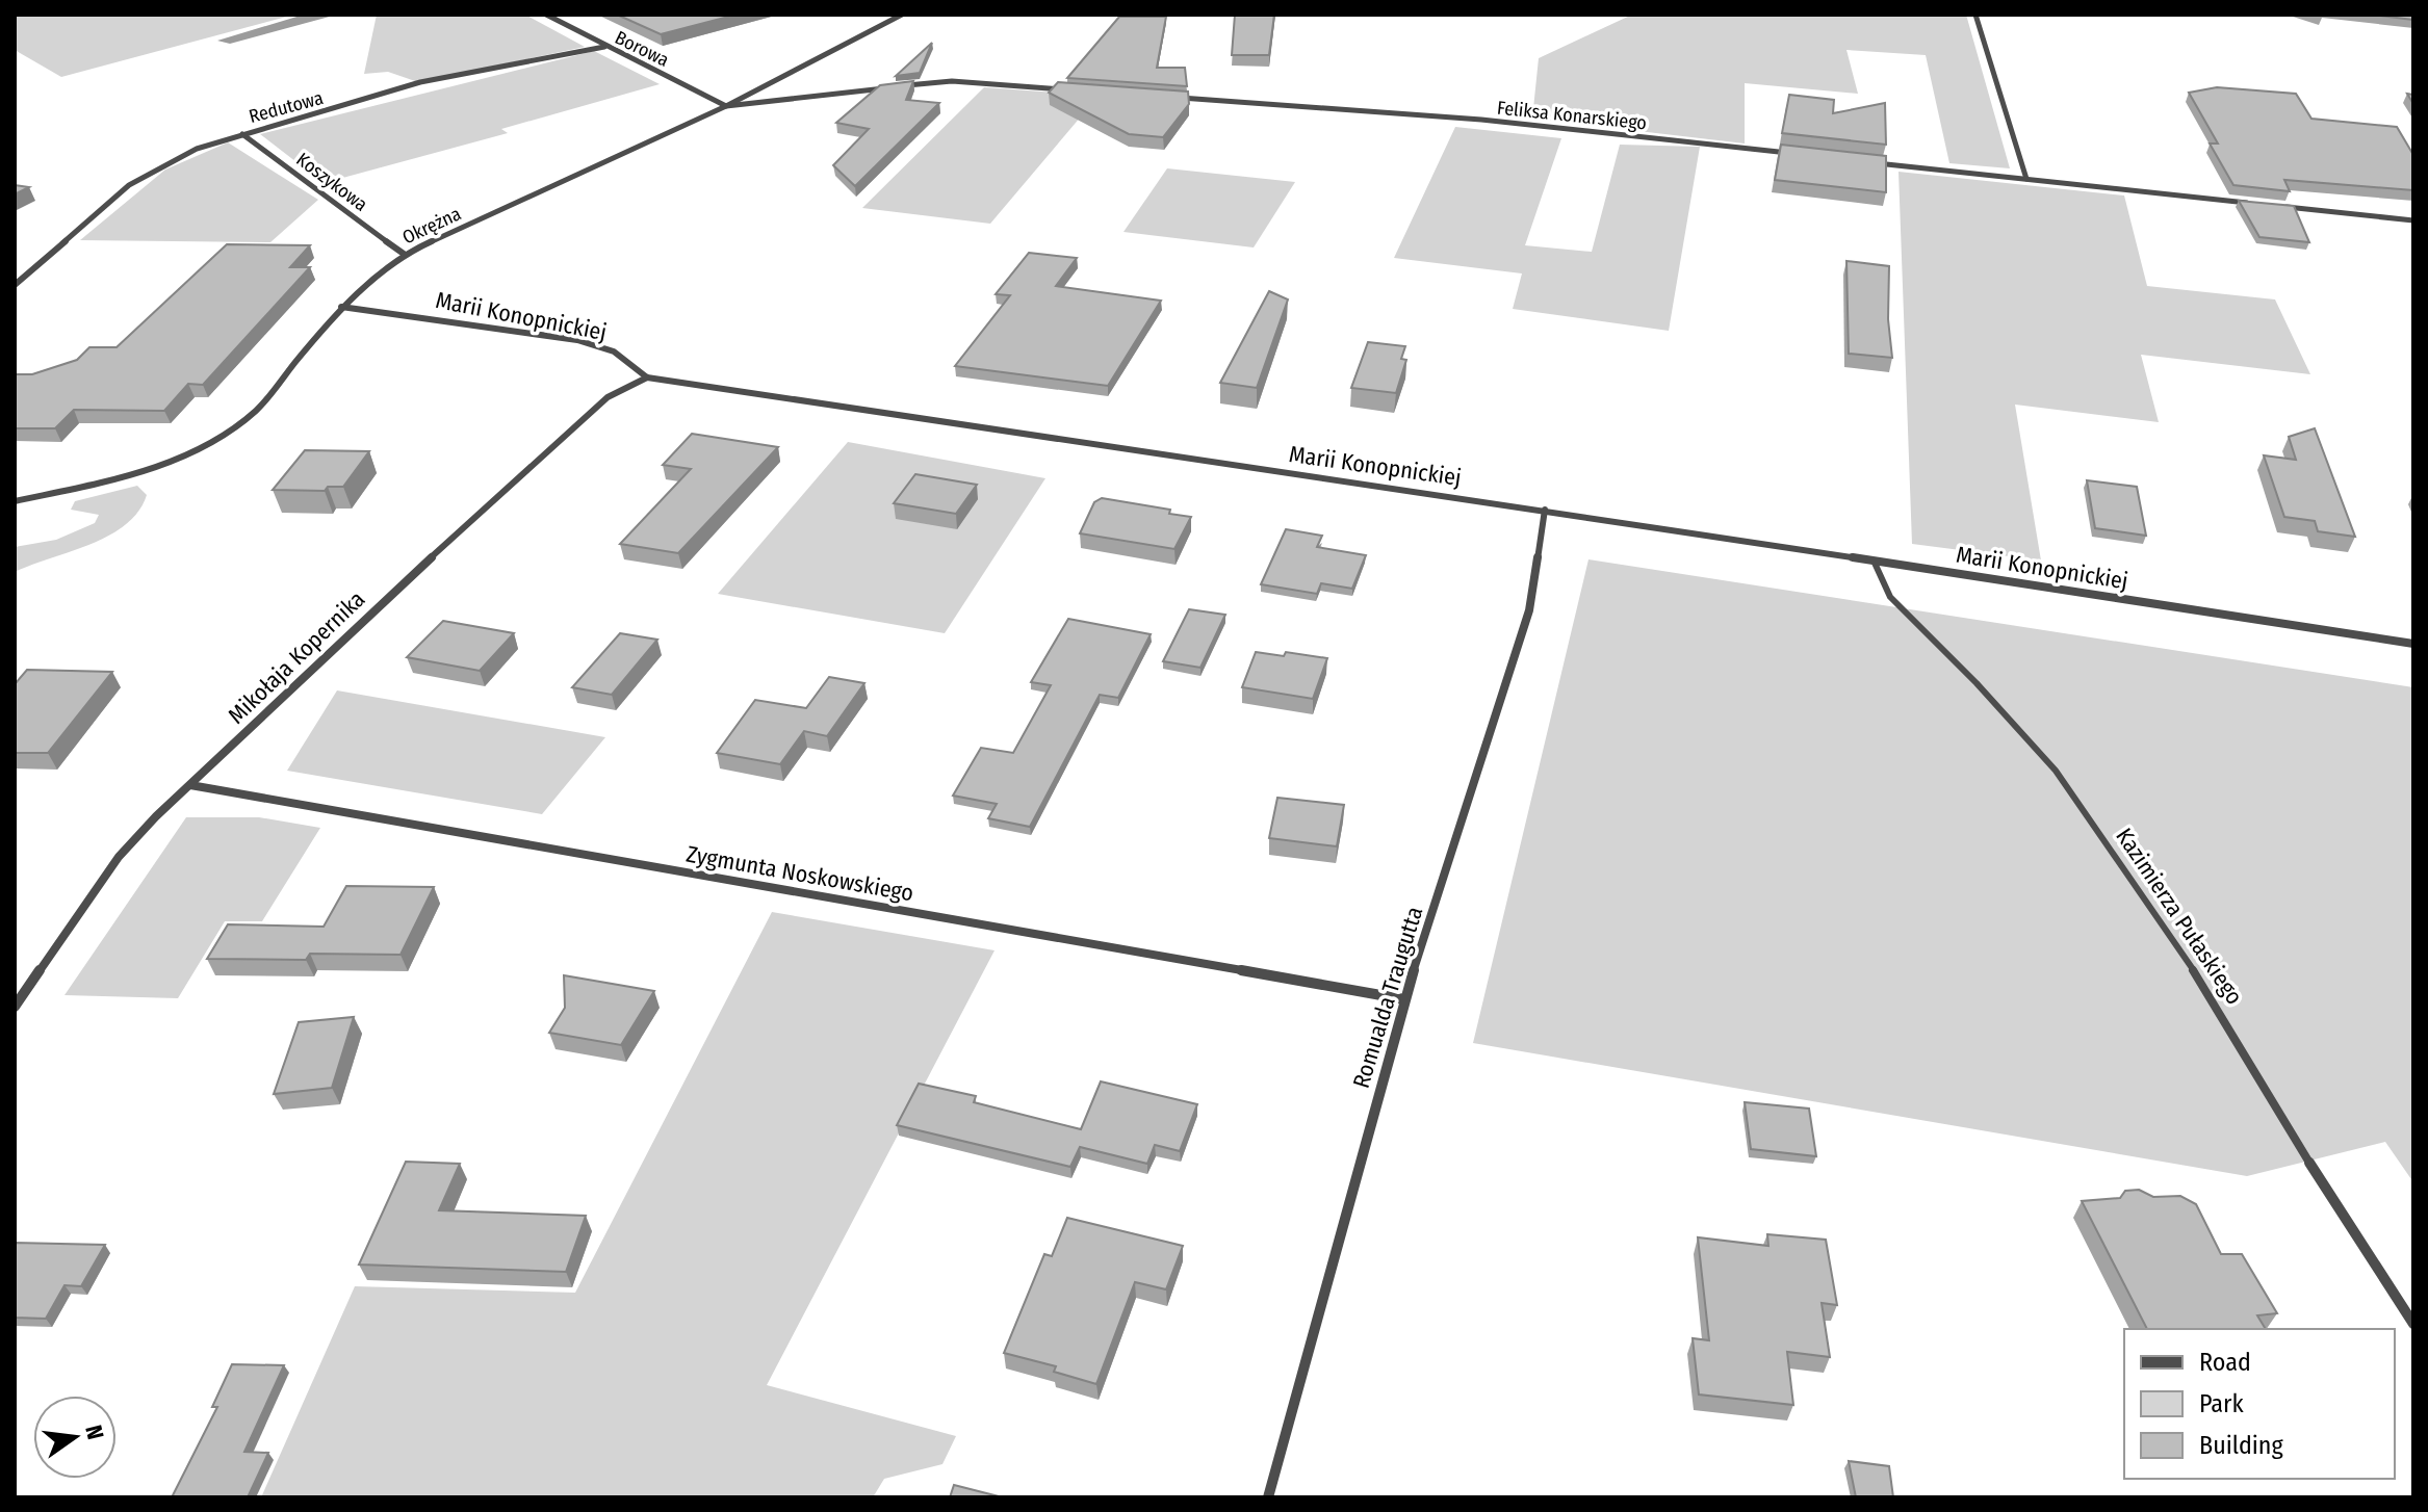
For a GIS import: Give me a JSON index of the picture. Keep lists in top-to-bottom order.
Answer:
{
  "streets": {
    "street": [
      "Borowa",
      "Redutowa",
      "Feliksa Konarskiego",
      "Koszykowa",
      "Okrężna",
      "Marii Konopnickiej",
      "Mikołaja Kopernika",
      "Zygmunta Noskowskiego",
      "Kazimierza Pułaskiego",
      "Romualda Traugutta"
    ]
  },
  "crossings": [
    ["Borowa", "Redutowa"],
    ["Borowa", "Okrężna"],
    ["Redutowa", "Koszykowa"],
    ["Koszykowa", "Okrężna"],
    ["Okrężna", "Marii Konopnickiej"],
    ["Marii Konopnickiej", "Mikołaja Kopernika"],
    ["Marii Konopnickiej", "Kazimierza Pułaskiego"],
    ["Marii Konopnickiej", "Romualda Traugutta"],
    ["Mikołaja Kopernika", "Zygmunta Noskowskiego"],
    ["Zygmunta Noskowskiego", "Romualda Traugutta"]
  ],
  "legend": ["Road", "Park", "Building"],
  "north": "right"
}
